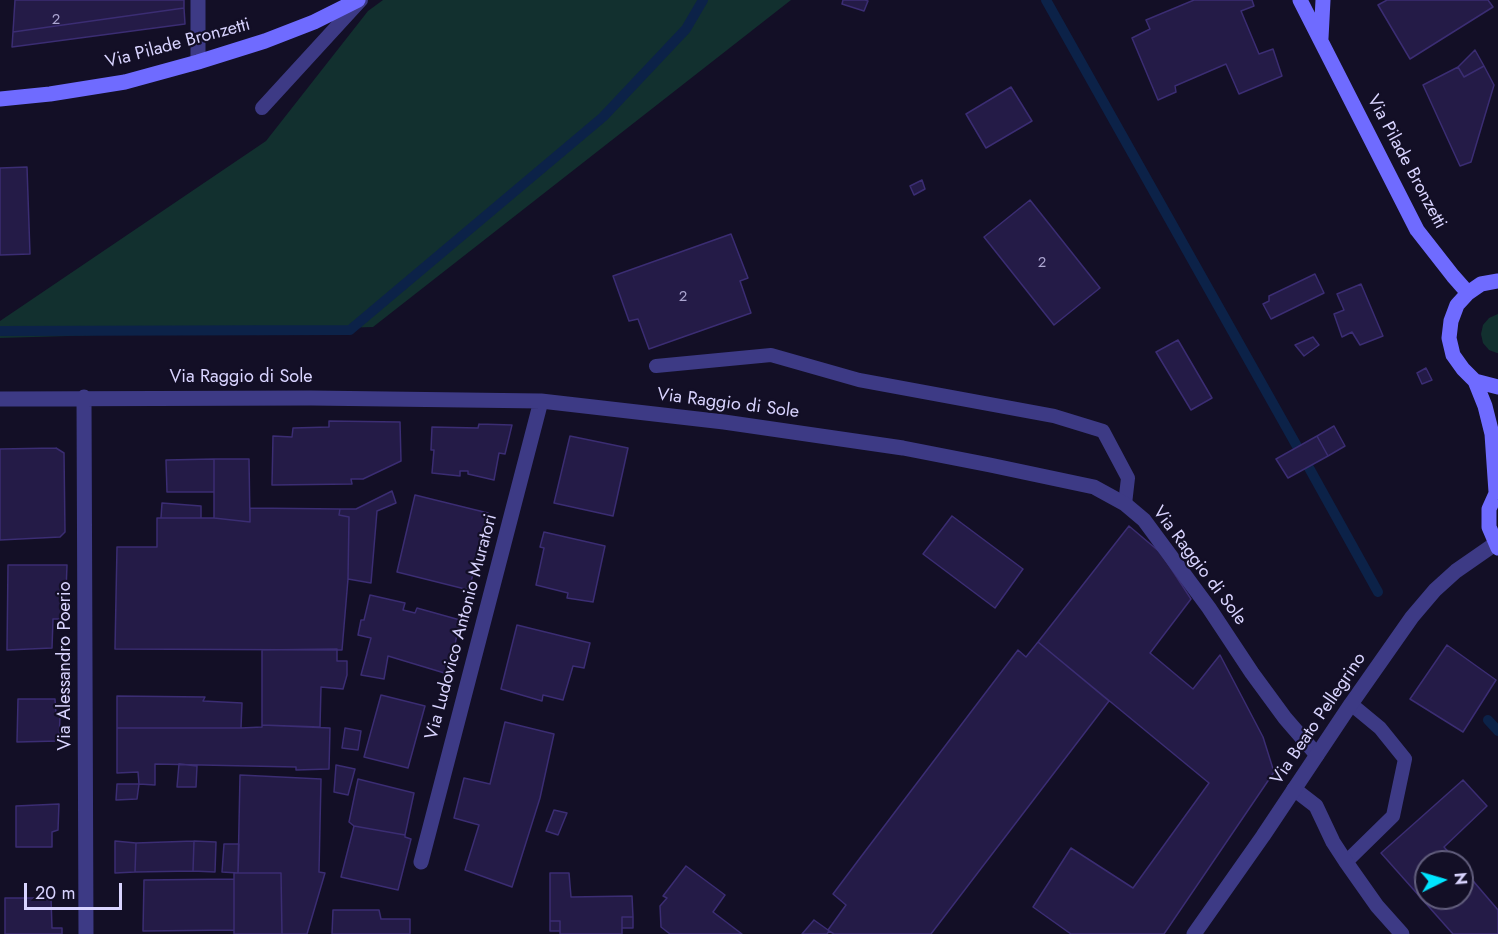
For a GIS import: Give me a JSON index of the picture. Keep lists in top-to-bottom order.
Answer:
{
  "streets": {
    "main road": ["Via Pilade Bronzetti"],
    "street": [
      "Via Raggio di Sole",
      "Via Ludovico Antonio Muratori",
      "Via Alessandro Poerio",
      "Via Beato Pellegrino"
    ]
  },
  "crossings": [
    ["Via Raggio di Sole", "Via Ludovico Antonio Muratori"],
    ["Via Raggio di Sole", "Via Alessandro Poerio"],
    ["Via Raggio di Sole", "Via Beato Pellegrino"]
  ],
  "house_numbers": ["2", "2", "2"],
  "scale_bar": "20 m",
  "north": "right"
}
